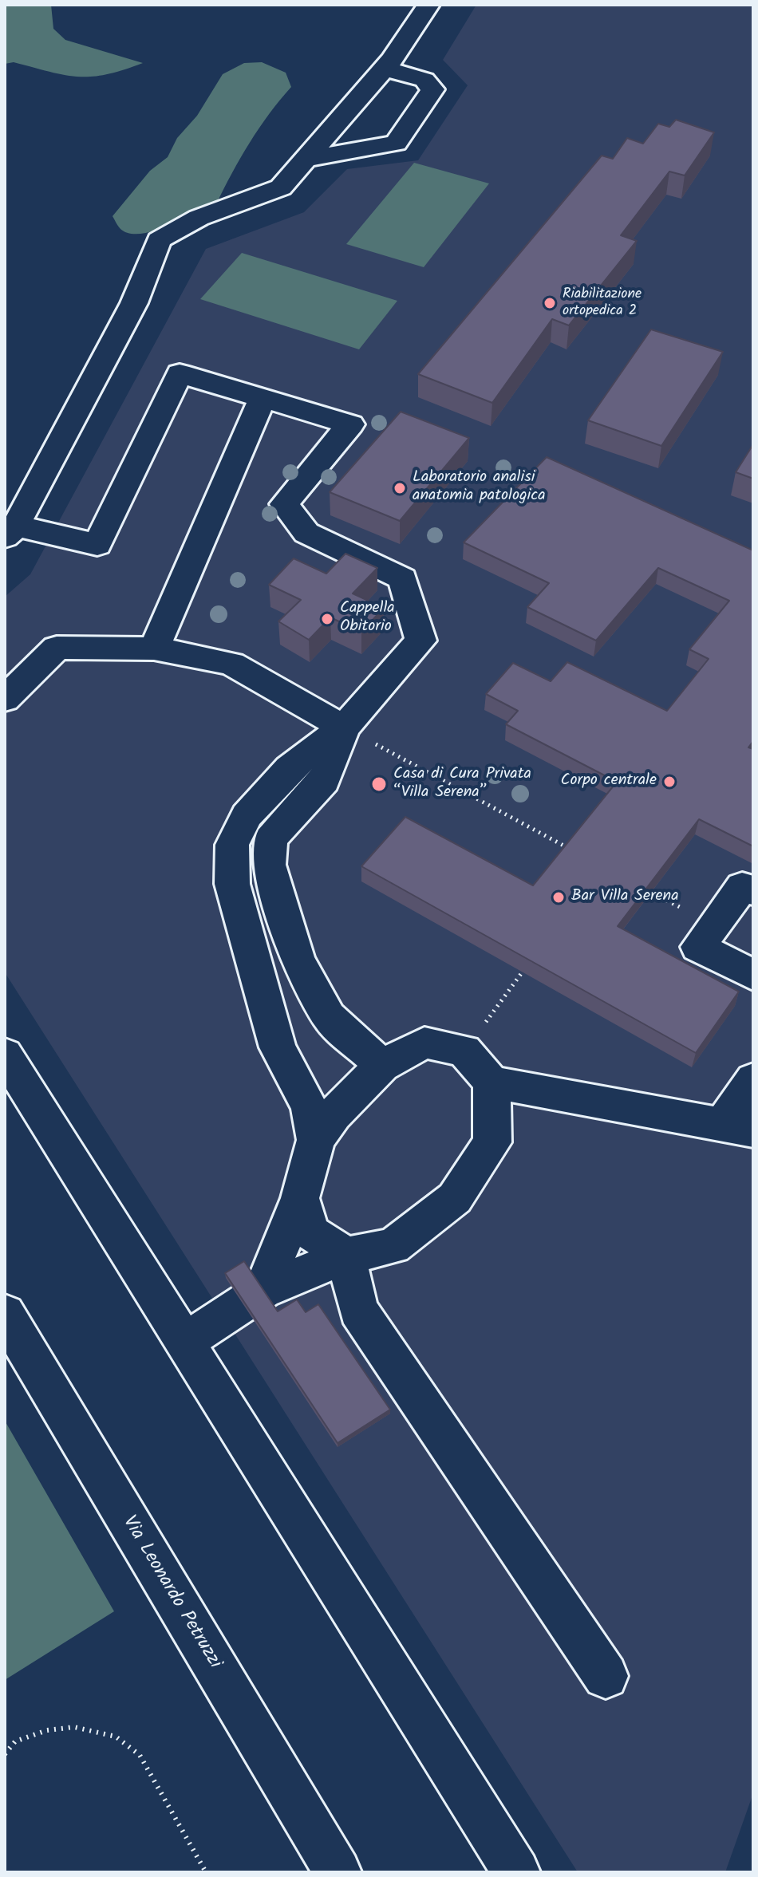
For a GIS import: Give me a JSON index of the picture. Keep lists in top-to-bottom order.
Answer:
{
  "streets": {
    "main road": ["Via Leonardo Petruzzi"]
  },
  "places": [
    "Riabilitazione ortopedica 2",
    "Laboratorio analisi anatomia patologica",
    "Cappella Obitorio",
    "Corpo centrale",
    "Casa di Cura Privata “Villa Serena”",
    "Bar Villa Serena"
  ]
}
